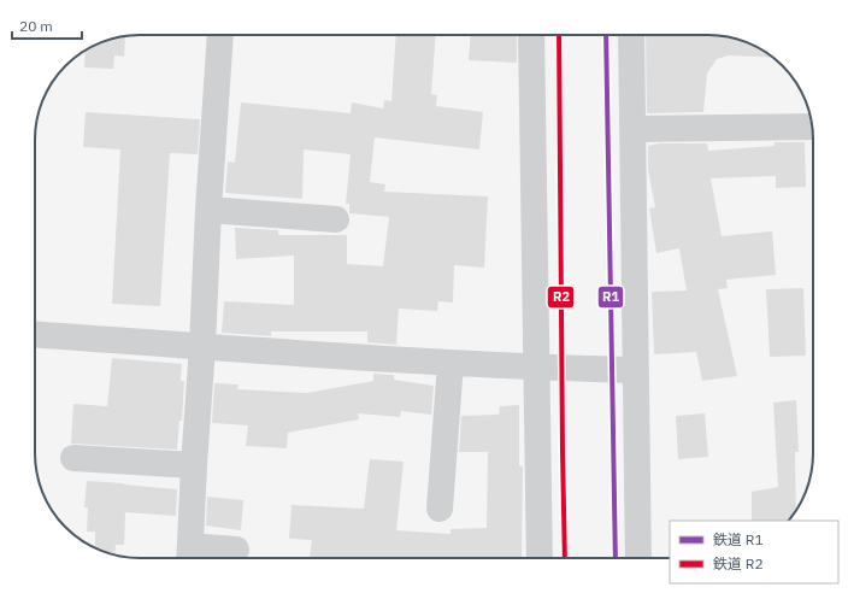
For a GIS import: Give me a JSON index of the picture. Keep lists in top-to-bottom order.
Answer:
{
  "lines": ["rail line R1", "rail line R2"],
  "legend": ["鉄道 R1", "鉄道 R2"],
  "scale_bar": "20 m"
}
